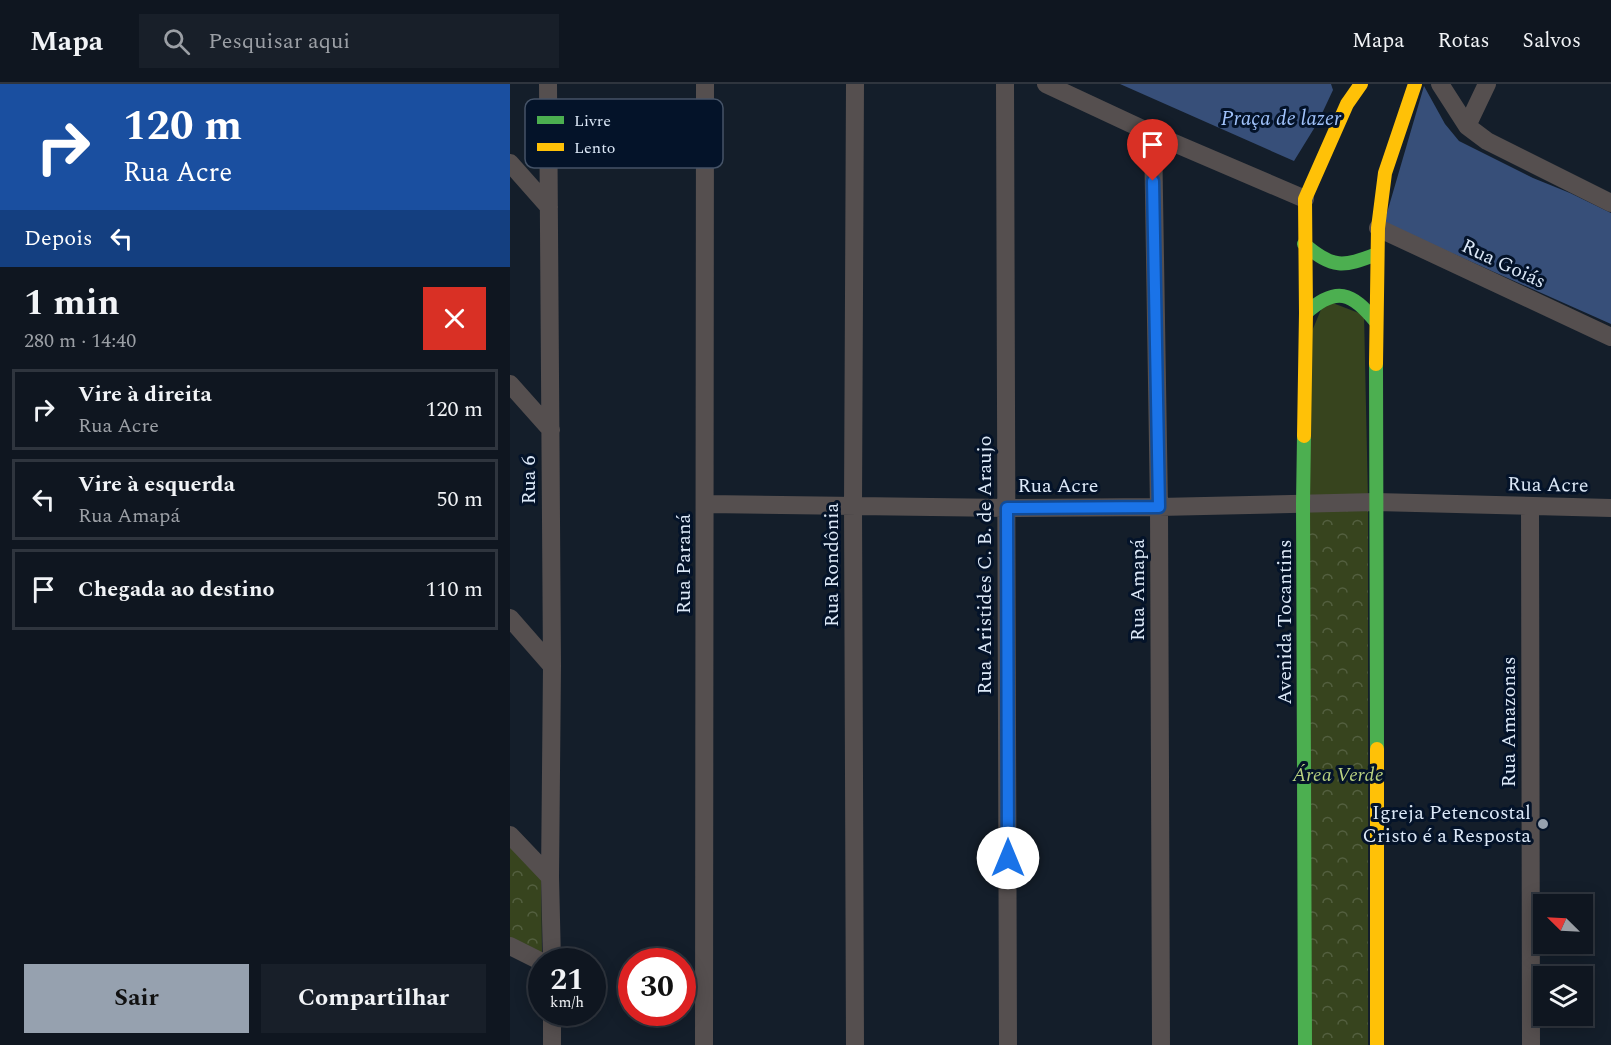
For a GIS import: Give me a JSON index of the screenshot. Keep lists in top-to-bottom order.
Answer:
{
  "streets": {
    "street": [
      "Rua Goiás",
      "Rua 6",
      "Rua Acre",
      "Rua Paraná",
      "Rua Rondônia",
      "Rua Aristides C. B. de Araujo",
      "Rua Amapá",
      "Avenida Tocantins",
      "Rua Amazonas"
    ]
  },
  "crossings": [
    ["Rua Acre", "Rua Paraná"],
    ["Rua Acre", "Rua Rondônia"],
    ["Rua Acre", "Rua Aristides C. B. de Araujo"],
    ["Rua Acre", "Rua Amapá"],
    ["Rua Acre", "Avenida Tocantins"],
    ["Rua Acre", "Rua Amazonas"]
  ],
  "water": ["Praça de lazer"],
  "parks": ["Área Verde"],
  "places": ["Igreja Petencostal Cristo é a Resposta"],
  "legend": ["Livre", "Lento"],
  "north": "top left",
  "page": {
    "header": "Mapa",
    "search": "Pesquisar aqui",
    "nav": ["Mapa", "Rotas", "Salvos"],
    "turn": ["120 m", "Rua Acre"],
    "then": "Depois",
    "heading": ["1 min", "280 m · 14:40"],
    "list": [
      {
        "name": "Vire à direita",
        "note": "Rua Acre",
        "value": "120 m"
      },
      {
        "name": "Vire à esquerda",
        "note": "Rua Amapá",
        "value": "50 m"
      },
      {
        "name": "Chegada ao destino",
        "value": "110 m"
      }
    ],
    "speed": "21 km/h",
    "limit": "30",
    "buttons": ["Sair", "Compartilhar"]
  }
}
